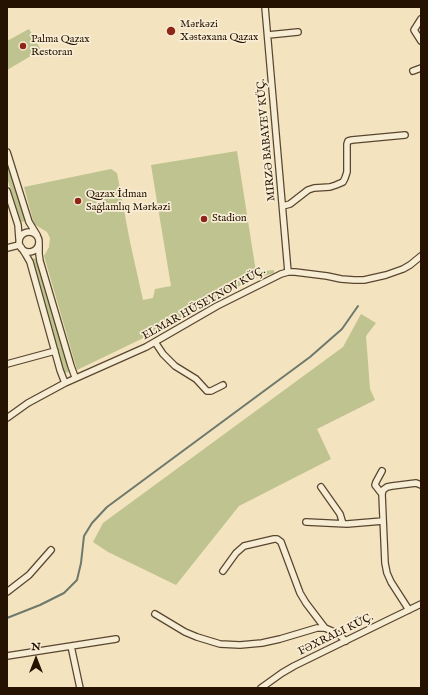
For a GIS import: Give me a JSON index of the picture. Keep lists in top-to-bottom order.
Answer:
{
  "streets": {
    "street": ["MIRZƏ BABAYEV KÜÇ.", "ELMAR HÜSEYNOV KÜÇ."]
  },
  "crossings": [
    ["MIRZƏ BABAYEV KÜÇ.", "ELMAR HÜSEYNOV KÜÇ."]
  ],
  "places": [
    "Mərkəzi Xəstəxana Qazax",
    "Palma Qazax Restoran",
    "Qazax İdman Sağlamlıq Mərkəzi",
    "Stadion"
  ],
  "north": "top"
}
